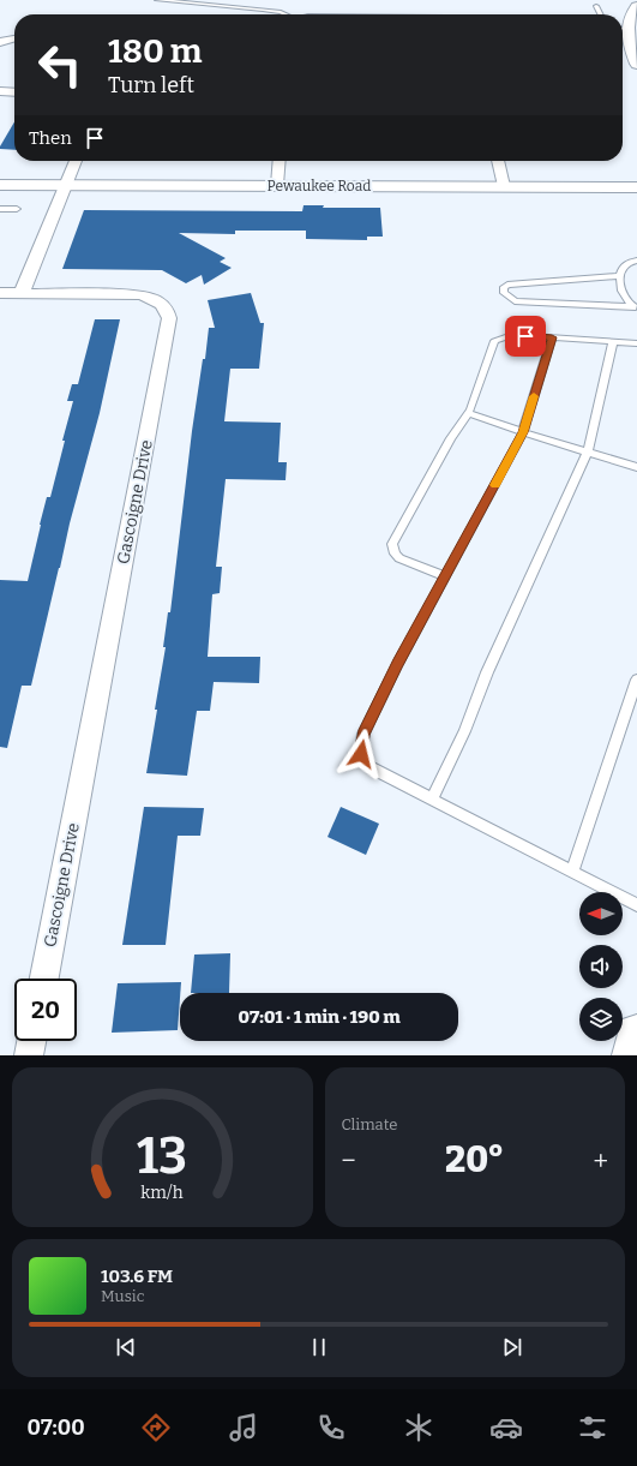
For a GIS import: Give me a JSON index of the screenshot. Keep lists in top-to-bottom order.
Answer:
{
  "streets": {
    "main road": ["Pewaukee Road"],
    "street": ["Gascoigne Drive"]
  },
  "north": "left",
  "page": {
    "turn": ["180 m", "Turn left"],
    "then": "Then",
    "limit": "20",
    "trip": "07:01 · 1 min · 190 m",
    "tile": "Climate",
    "heat": ["−", "20°", "+"],
    "song": ["103.6 FM", "Music"],
    "tabs": "07:00",
    "gauge": ["13", "km/h"]
  }
}
